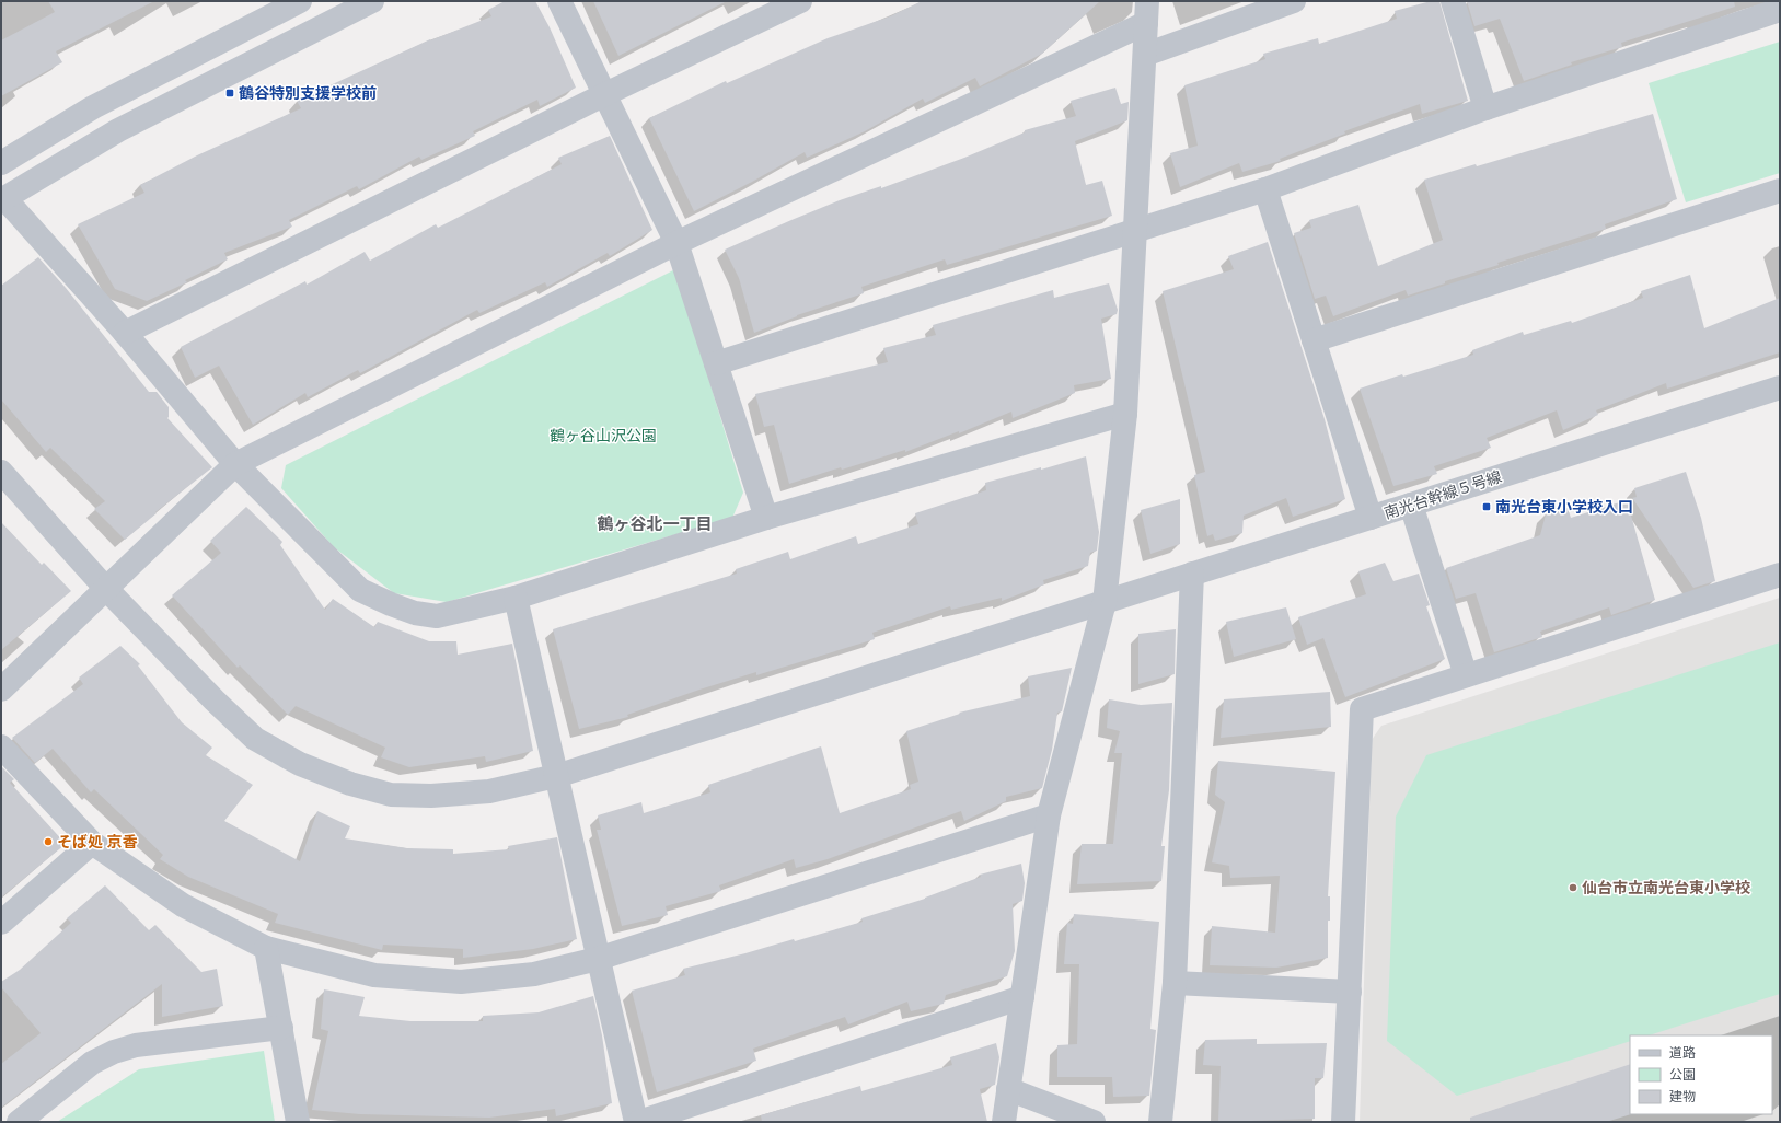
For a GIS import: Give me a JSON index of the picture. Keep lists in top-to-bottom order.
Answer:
{
  "streets": {
    "street": ["南光台幹線５号線"]
  },
  "districts": ["鶴ヶ谷北一丁目"],
  "parks": ["鶴ヶ谷山沢公園"],
  "places": {
    "transit": ["鶴谷特別支援学校前", "南光台東小学校入口"],
    "other": ["そば処 京香", "仙台市立南光台東小学校"]
  },
  "legend": ["道路", "公園", "建物"]
}
